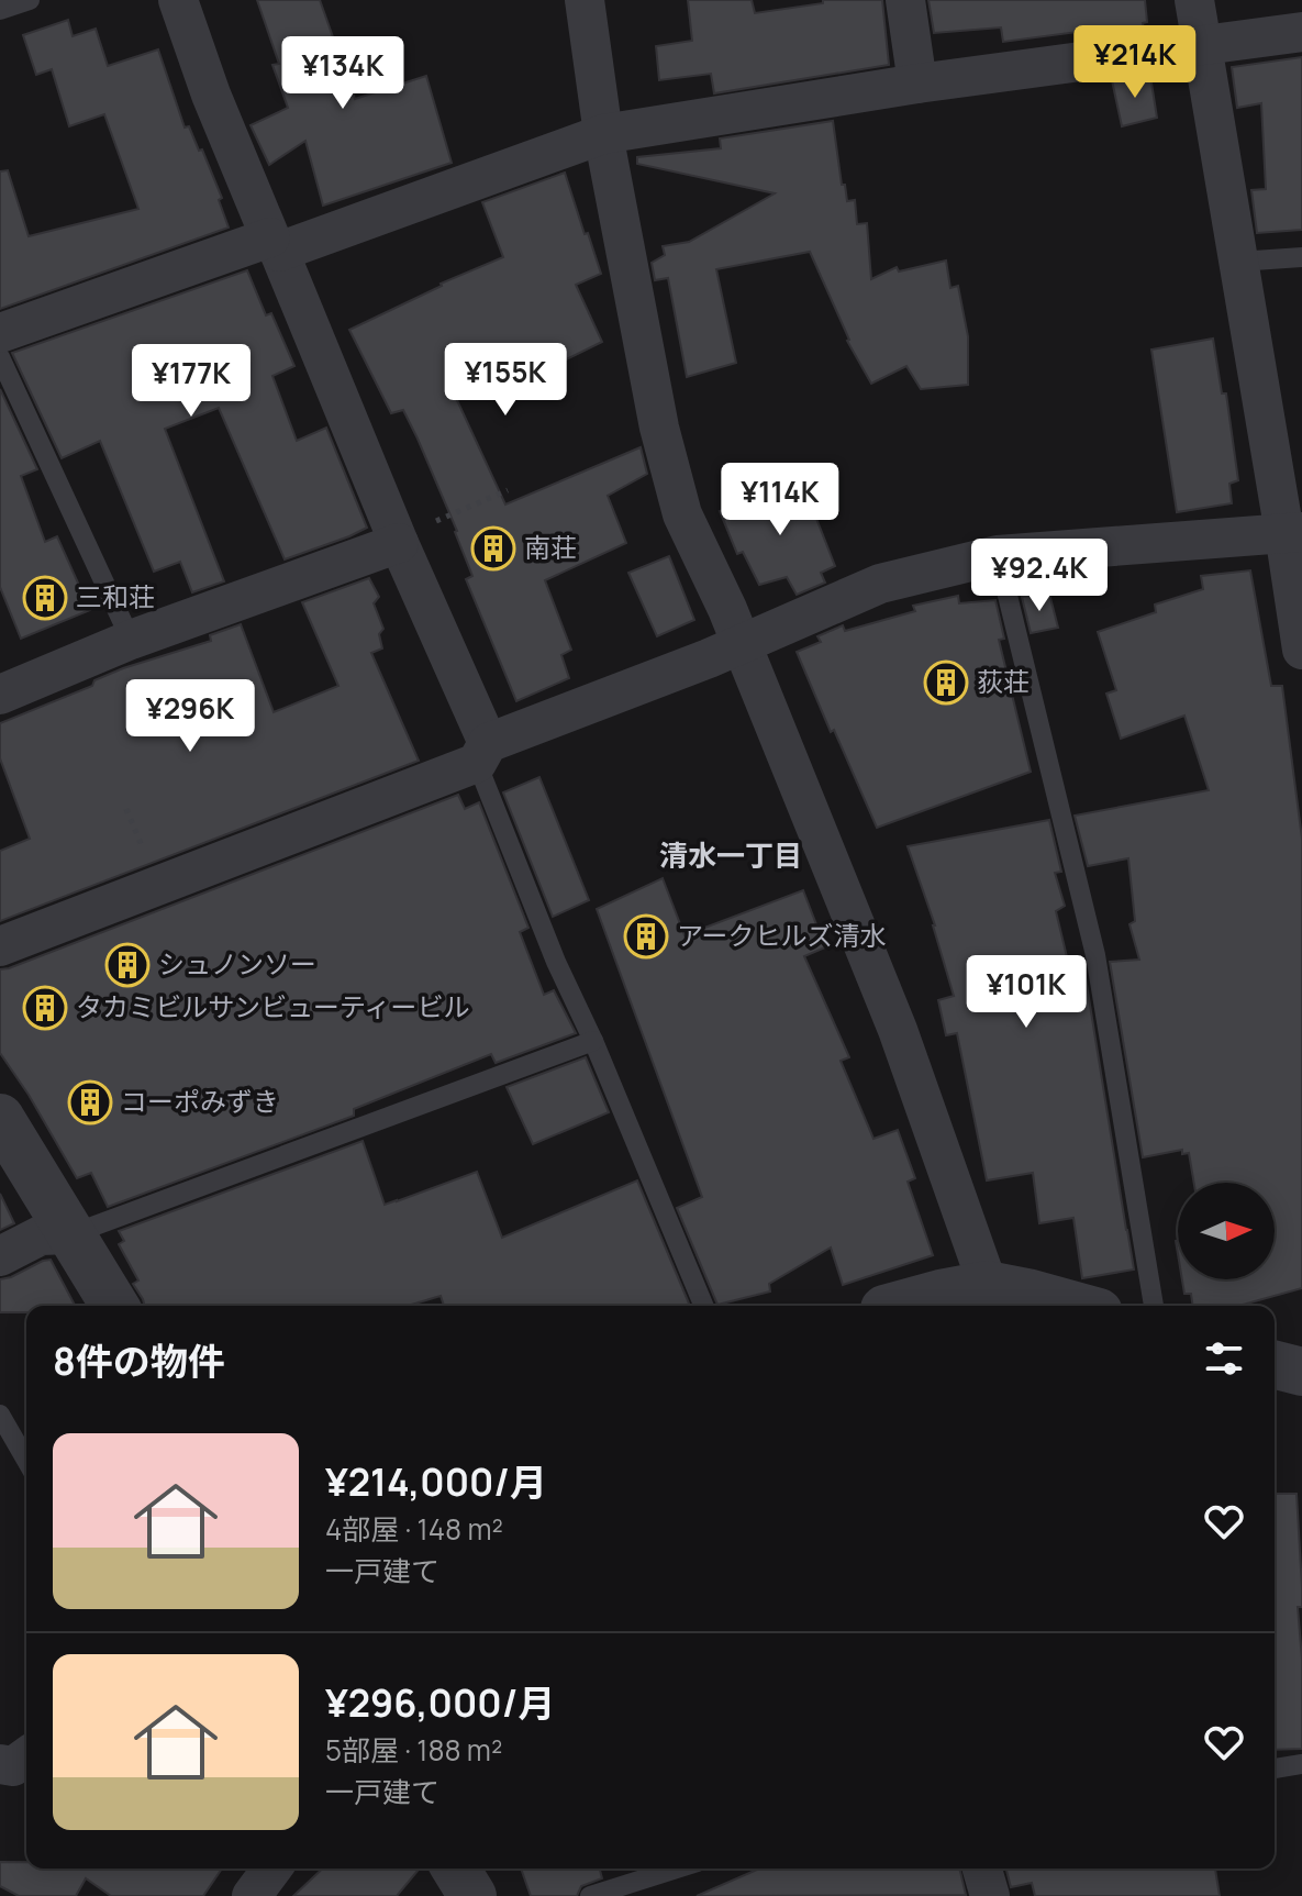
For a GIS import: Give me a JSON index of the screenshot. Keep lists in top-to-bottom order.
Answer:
{
  "districts": ["清水一丁目"],
  "places": {
    "building": [
      "南荘",
      "三和荘",
      "荻荘",
      "アークヒルズ清水",
      "シュノンソー",
      "タカミビルサンビューティービル",
      "コーポみずき"
    ]
  },
  "north": "right",
  "page": {
    "price": [
      "¥214K",
      "¥134K",
      "¥155K",
      "¥177K",
      "¥114K",
      "¥92.4K",
      "¥296K",
      "¥101K"
    ],
    "heading": "8件の物件",
    "list": [
      {
        "name": "¥214,000/月",
        "note": "4部屋 · 148 m² · 一戸建て"
      },
      {
        "name": "¥296,000/月",
        "note": "5部屋 · 188 m² · 一戸建て"
      }
    ]
  }
}
